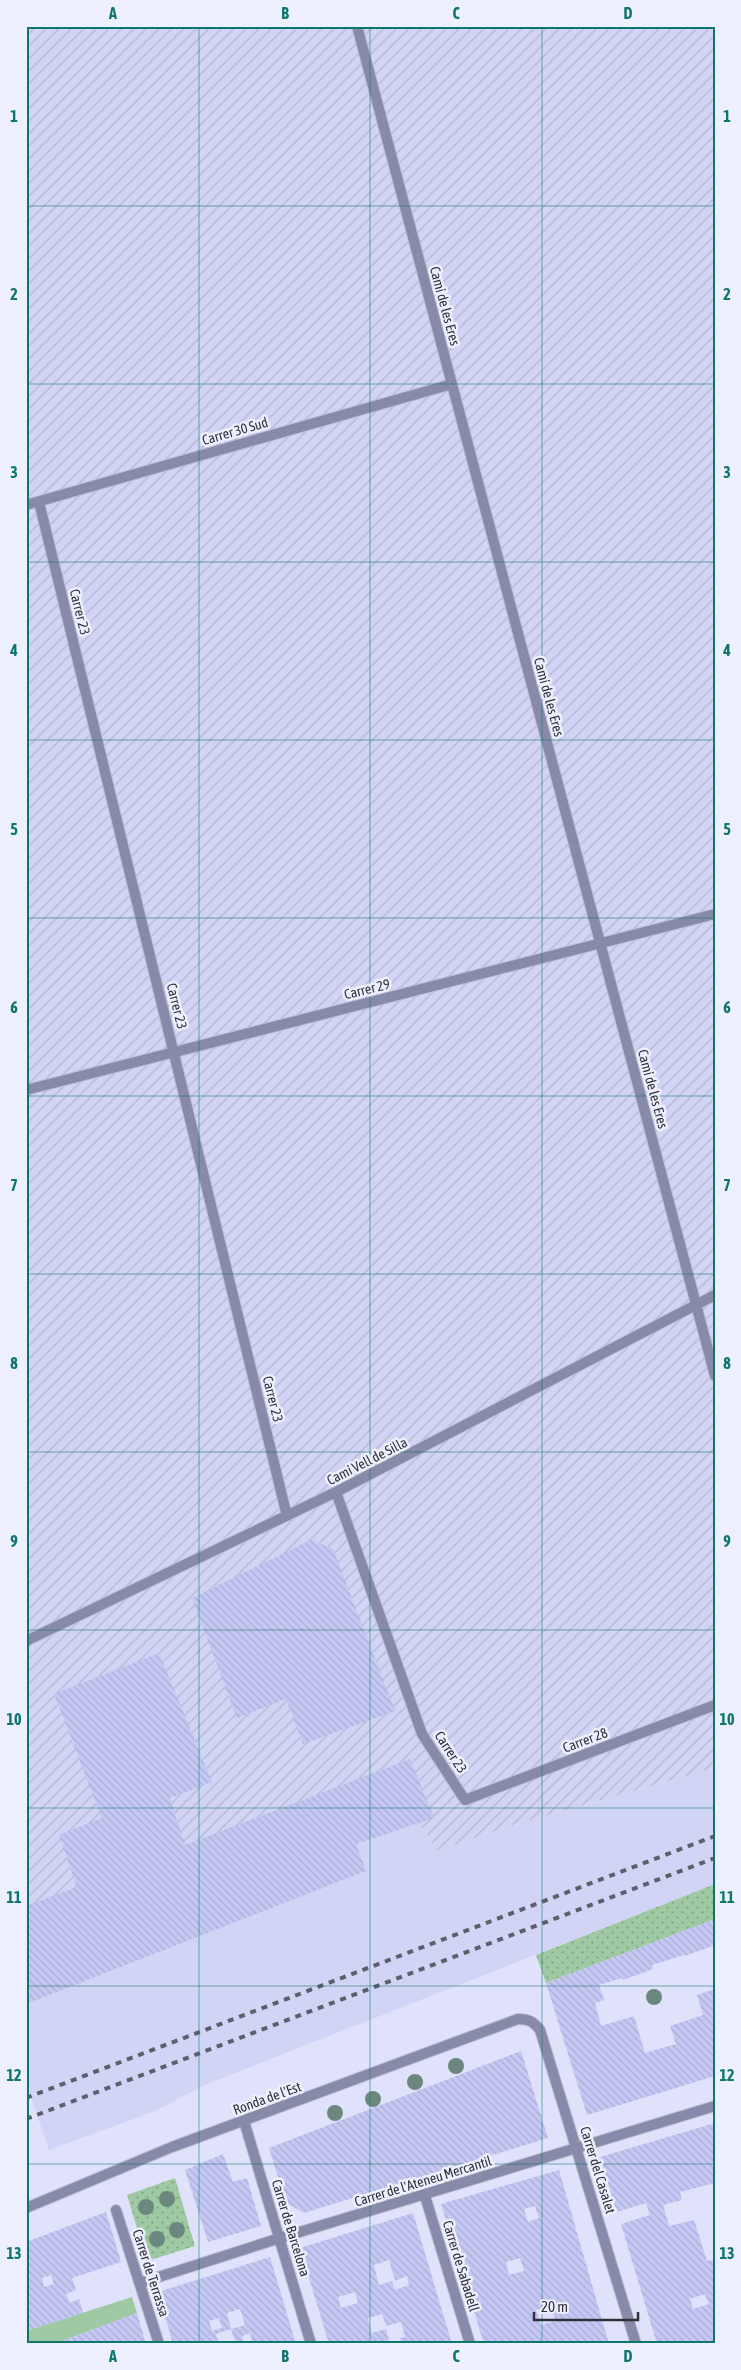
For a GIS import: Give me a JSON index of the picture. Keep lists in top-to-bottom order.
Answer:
{
  "streets": {
    "street": [
      "Camí de les Eres",
      "Carrer 30 Sud",
      "Carrer 23",
      "Carrer 29",
      "Camí Vell de Silla",
      "Carrer 28",
      "Ronda de l'Est",
      "Carrer del Casalet",
      "Carrer de l'Ateneu Mercantil",
      "Carrer de Barcelona",
      "Carrer de Sabadell",
      "Carrer de Terrassa"
    ]
  },
  "crossings": [
    ["Camí de les Eres", "Carrer 30 Sud"],
    ["Camí de les Eres", "Carrer 29"],
    ["Camí de les Eres", "Camí Vell de Silla"],
    ["Carrer 30 Sud", "Carrer 23"],
    ["Carrer 23", "Carrer 29"],
    ["Carrer 23", "Camí Vell de Silla"],
    ["Carrer 23", "Carrer 28"],
    ["Ronda de l'Est", "Carrer del Casalet"],
    ["Ronda de l'Est", "Carrer de Barcelona"],
    ["Carrer del Casalet", "Carrer de l'Ateneu Mercantil"],
    ["Carrer de l'Ateneu Mercantil", "Carrer de Barcelona"],
    ["Carrer de l'Ateneu Mercantil", "Carrer de Sabadell"],
    ["Carrer de l'Ateneu Mercantil", "Carrer de Terrassa"]
  ],
  "scale_bar": "20 m",
  "grid": {
    "columns": [
      "A",
      "B",
      "C",
      "D"
    ],
    "rows": [
      "1",
      "2",
      "3",
      "4",
      "5",
      "6",
      "7",
      "8",
      "9",
      "10",
      "11",
      "12",
      "13"
    ]
  }
}
